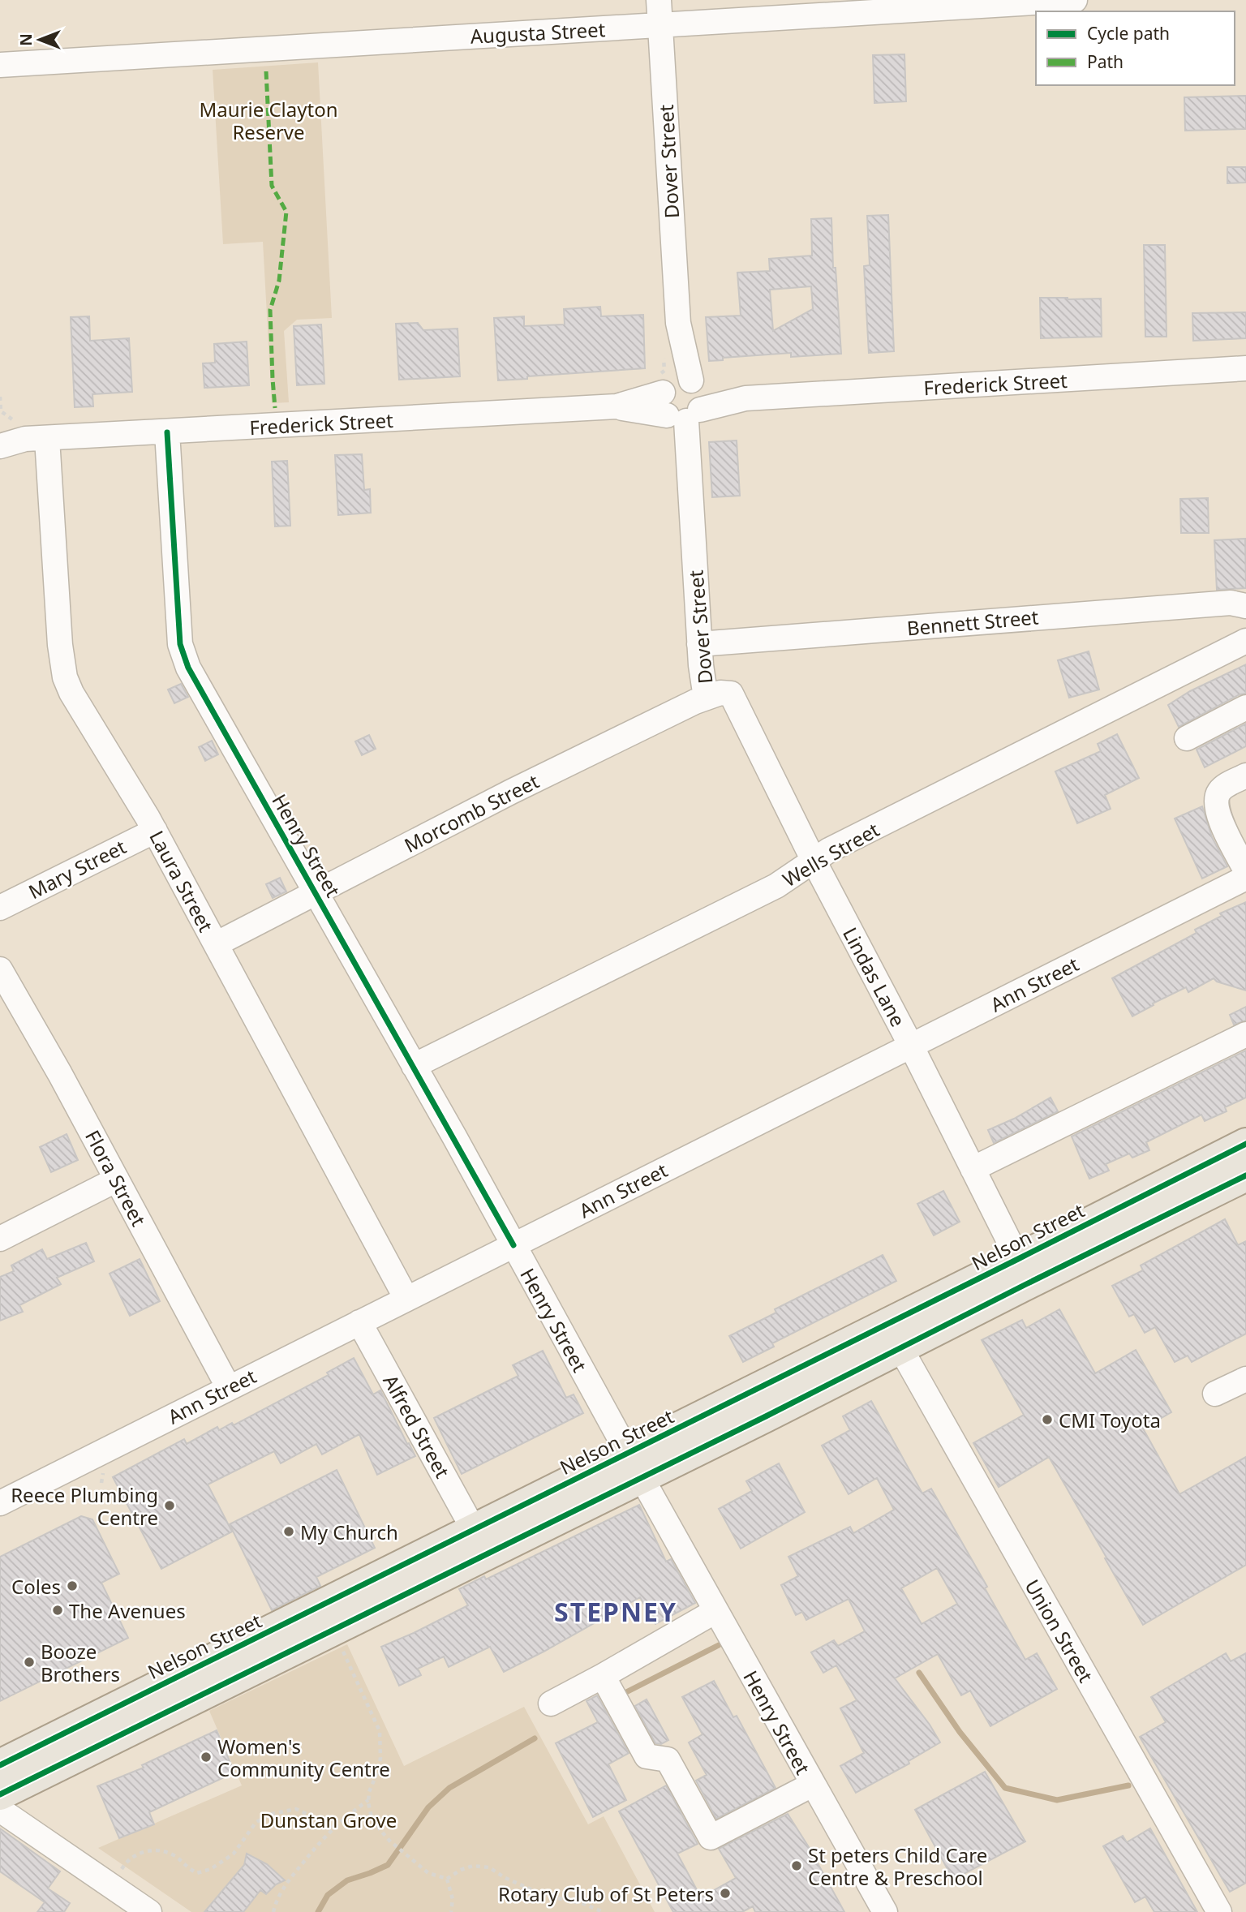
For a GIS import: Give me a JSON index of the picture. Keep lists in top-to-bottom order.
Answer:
{
  "streets": {
    "main road": ["Nelson Street"],
    "street": [
      "Augusta Street",
      "Dover Street",
      "Frederick Street",
      "Bennett Street",
      "Morcomb Street",
      "Henry Street",
      "Wells Street",
      "Mary Street",
      "Laura Street",
      "Lindas Lane",
      "Ann Street",
      "Flora Street",
      "Alfred Street",
      "Union Street"
    ]
  },
  "crossings": [
    ["Augusta Street", "Dover Street"],
    ["Dover Street", "Frederick Street"],
    ["Dover Street", "Bennett Street"],
    ["Dover Street", "Morcomb Street"],
    ["Frederick Street", "Henry Street"],
    ["Frederick Street", "Laura Street"],
    ["Morcomb Street", "Henry Street"],
    ["Morcomb Street", "Laura Street"],
    ["Morcomb Street", "Lindas Lane"],
    ["Henry Street", "Wells Street"],
    ["Henry Street", "Ann Street"],
    ["Henry Street", "Nelson Street"],
    ["Wells Street", "Lindas Lane"],
    ["Mary Street", "Laura Street"],
    ["Laura Street", "Ann Street"],
    ["Lindas Lane", "Ann Street"],
    ["Lindas Lane", "Nelson Street"],
    ["Ann Street", "Flora Street"],
    ["Ann Street", "Alfred Street"],
    ["Nelson Street", "Alfred Street"],
    ["Nelson Street", "Union Street"]
  ],
  "districts": ["STEPNEY"],
  "parks": ["Maurie Clayton Reserve", "Dunstan Grove"],
  "places": [
    "CMI Toyota",
    "Reece Plumbing Centre",
    "My Church",
    "Coles",
    "The Avenues",
    "Booze Brothers",
    "Women's Community Centre",
    "St peters Child Care Centre & Preschool",
    "Rotary Club of St Peters"
  ],
  "legend": ["Cycle path", "Path"],
  "north": "left"
}
